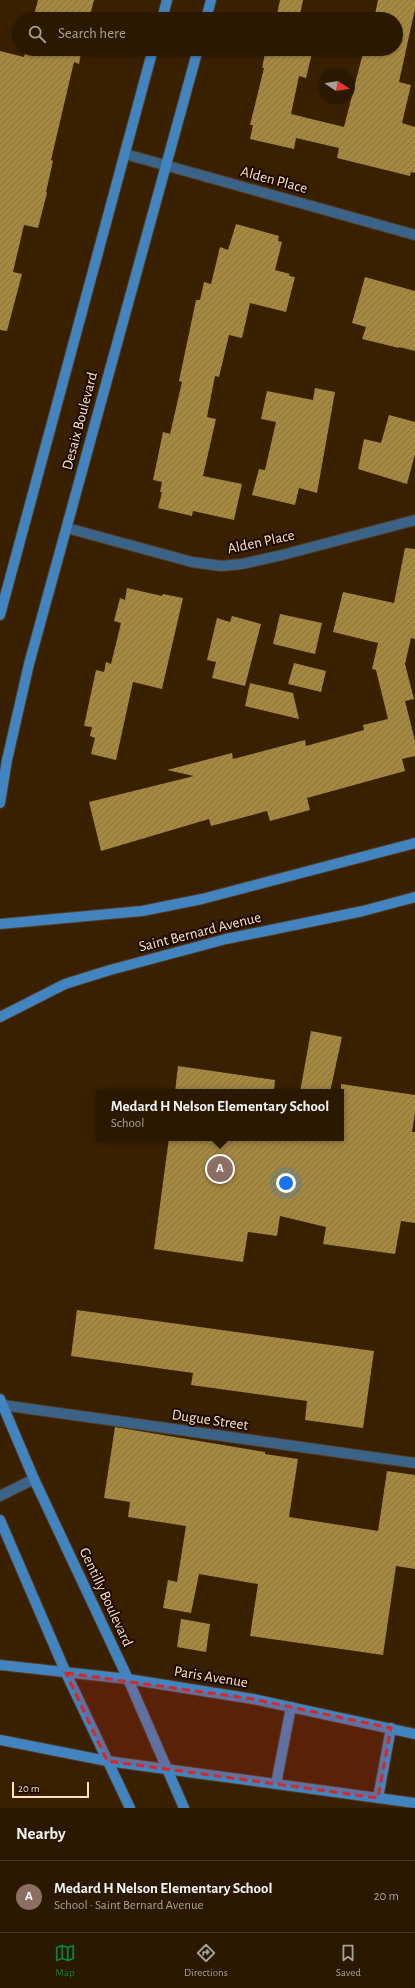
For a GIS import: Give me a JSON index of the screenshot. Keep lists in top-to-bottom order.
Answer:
{
  "streets": {
    "street": [
      "Alden Place",
      "Desaix Boulevard",
      "Saint Bernard Avenue",
      "Dugue Street",
      "Gentilly Boulevard",
      "Paris Avenue"
    ]
  },
  "crossings": [
    ["Alden Place", "Desaix Boulevard"],
    ["Dugue Street", "Gentilly Boulevard"],
    ["Gentilly Boulevard", "Paris Avenue"]
  ],
  "scale_bar": "20 m",
  "north": "right",
  "page": {
    "search": "Search here",
    "popup": ["Medard H Nelson Elementary School", "School"],
    "pins": "A",
    "scale": "20 m",
    "heading": "Nearby",
    "list": [
      {
        "mark": "A",
        "name": "Medard H Nelson Elementary School",
        "note": "School · Saint Bernard Avenue",
        "value": "20 m"
      }
    ],
    "nav": ["Map", "Directions", "Saved"]
  }
}
